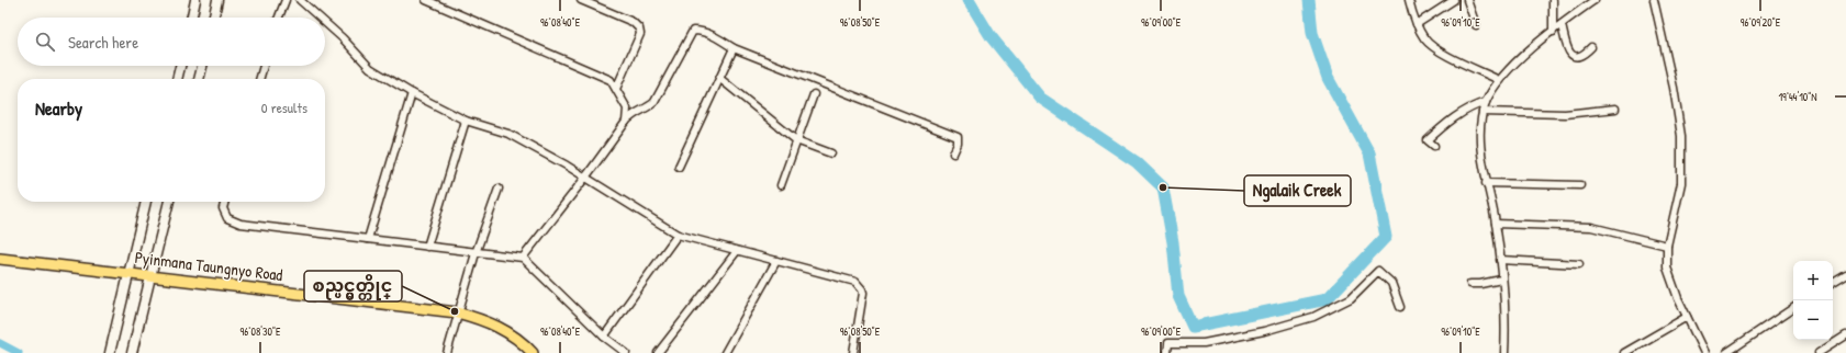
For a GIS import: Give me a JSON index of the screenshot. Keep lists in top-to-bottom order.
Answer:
{
  "streets": {
    "main road": ["Pyinmana Taungnyo Road"]
  },
  "places": ["Ngalaik Creek", "စည္ပင္မွတ္တိုင္"],
  "page": {
    "search": "Search here",
    "heading": ["Nearby", "0 results"],
    "map_buttons": ["+", "−"]
  },
  "coordinates": [
    "96°08'40\"E",
    "96°08'50\"E",
    "96°09'00\"E",
    "96°09'10\"E",
    "96°09'20\"E",
    "19°44'10\"N",
    "96°08'30\"E"
  ]
}
